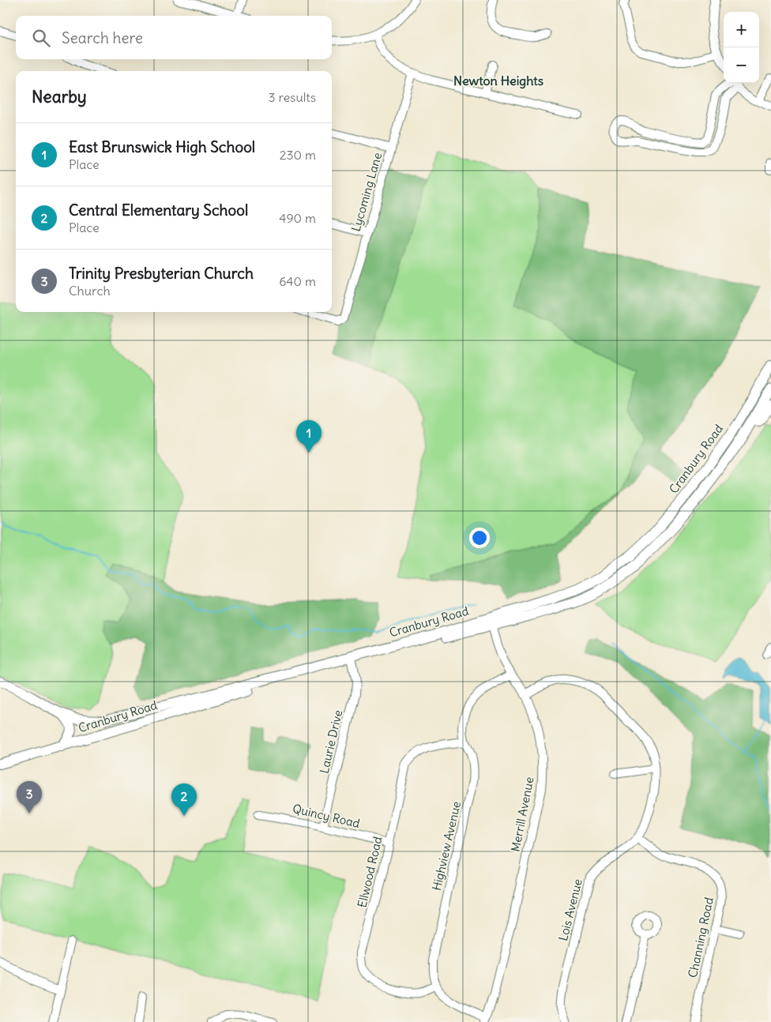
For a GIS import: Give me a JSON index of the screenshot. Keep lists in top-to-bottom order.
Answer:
{
  "streets": {
    "main road": ["Cranbury Road"],
    "street": [
      "Lycoming Lane",
      "Laurie Drive",
      "Merrill Avenue",
      "Quincy Road",
      "Highview Avenue",
      "Ellwood Road",
      "Lois Avenue",
      "Channing Road"
    ]
  },
  "crossings": [
    ["Cranbury Road", "Laurie Drive"],
    ["Cranbury Road", "Merrill Avenue"],
    ["Laurie Drive", "Quincy Road"],
    ["Merrill Avenue", "Highview Avenue"],
    ["Merrill Avenue", "Lois Avenue"],
    ["Quincy Road", "Ellwood Road"],
    ["Highview Avenue", "Ellwood Road"],
    ["Lois Avenue", "Channing Road"]
  ],
  "districts": ["Newton Heights"],
  "page": {
    "map_buttons": ["+", "−"],
    "search": "Search here",
    "heading": ["Nearby", "3 results"],
    "list": [
      {
        "mark": "1",
        "name": "East Brunswick High School",
        "note": "Place",
        "value": "230 m"
      },
      {
        "mark": "2",
        "name": "Central Elementary School",
        "note": "Place",
        "value": "490 m"
      },
      {
        "mark": "3",
        "name": "Trinity Presbyterian Church",
        "note": "Church",
        "value": "640 m"
      }
    ],
    "pins": ["1", "3", "2"]
  }
}
